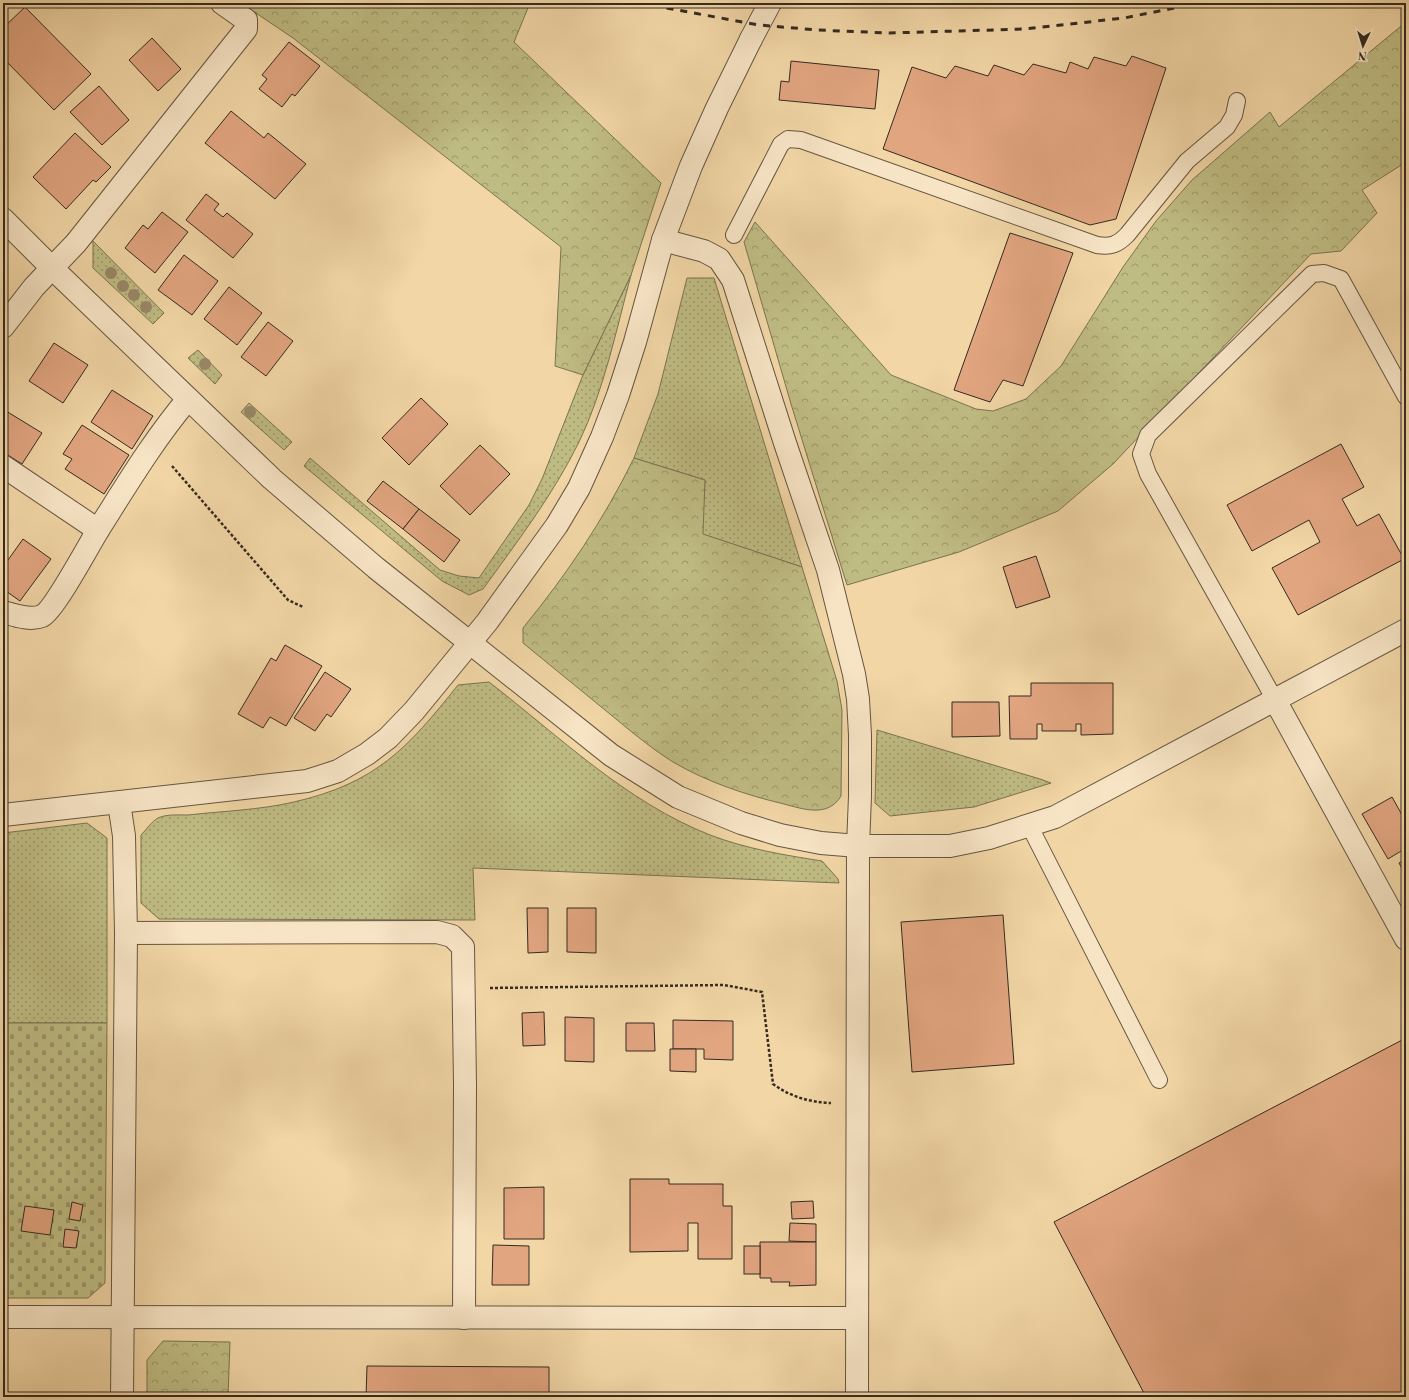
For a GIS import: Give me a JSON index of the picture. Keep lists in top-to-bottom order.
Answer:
{
  "north": "bottom"
}
